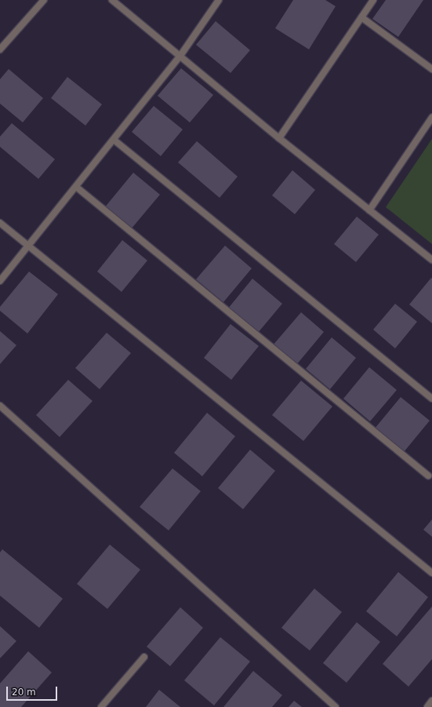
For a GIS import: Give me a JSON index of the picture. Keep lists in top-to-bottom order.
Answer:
{
  "scale_bar": "20 m"
}
